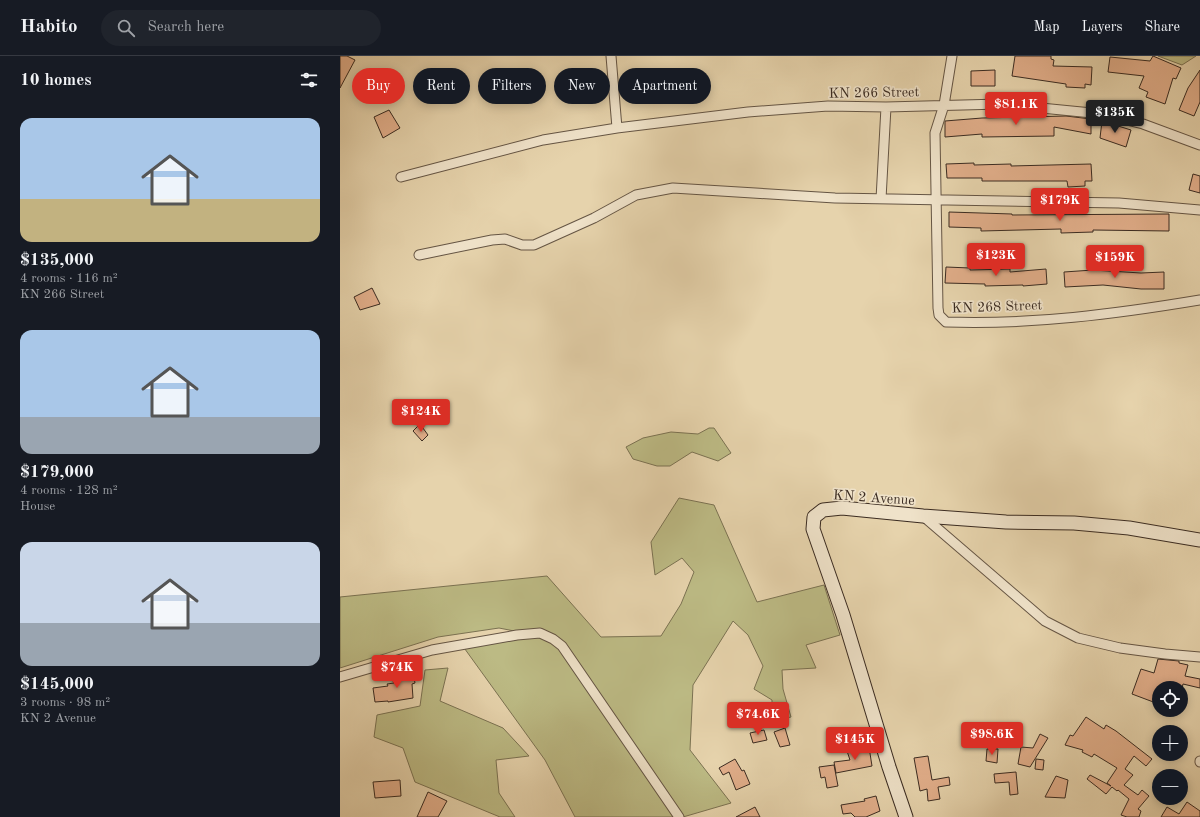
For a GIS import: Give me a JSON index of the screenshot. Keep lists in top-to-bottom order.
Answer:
{
  "streets": {
    "main road": ["KN 2 Avenue"],
    "street": ["KN 266 Street", "KN 268 Street"]
  },
  "crossings": [
    ["KN 266 Street", "KN 268 Street"]
  ],
  "page": {
    "header": "Habito",
    "search": "Search here",
    "nav": ["Map", "Layers", "Share"],
    "heading": "10 homes",
    "chip": [
      "Buy",
      "Rent",
      "Filters",
      "New",
      "Apartment"
    ],
    "price": [
      "$81.1K",
      "$135K",
      "$179K",
      "$123K",
      "$159K",
      "$124K",
      "$74K",
      "$74.6K",
      "$98.6K",
      "$145K"
    ],
    "list": [
      {
        "name": "$135,000",
        "note": "4 rooms · 116 m² · KN 266 Street"
      },
      {
        "name": "$179,000",
        "note": "4 rooms · 128 m² · House"
      },
      {
        "name": "$145,000",
        "note": "3 rooms · 98 m² · KN 2 Avenue"
      }
    ],
    "map_buttons": ["+", "−"]
  }
}
